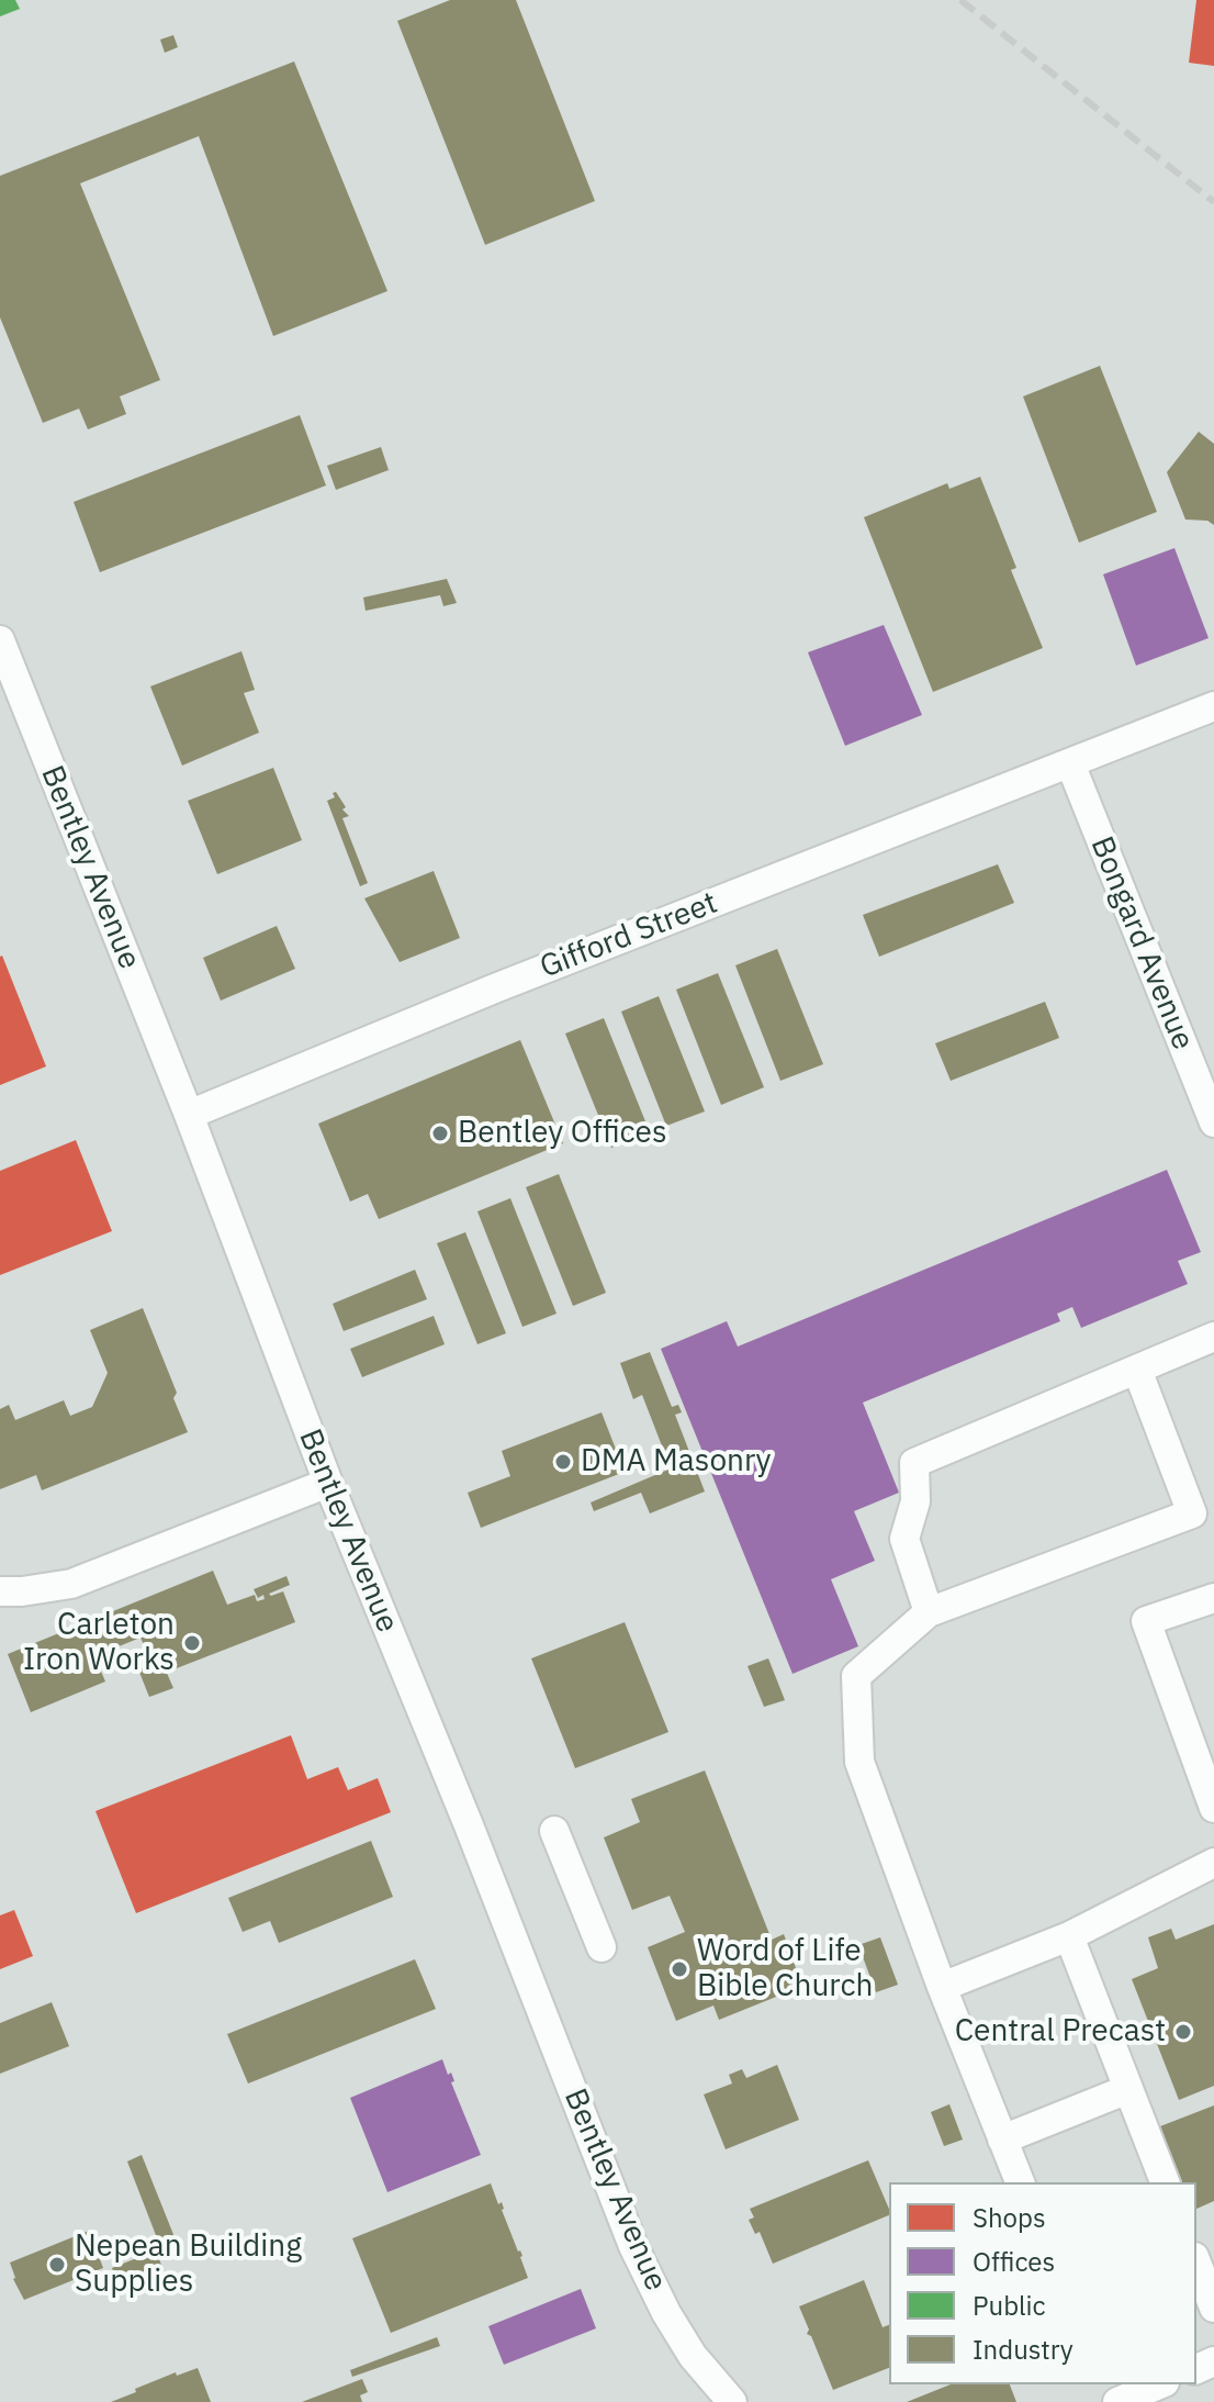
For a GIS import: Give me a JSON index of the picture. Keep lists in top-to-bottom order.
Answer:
{
  "streets": {
    "street": ["Bentley Avenue", "Gifford Street", "Bongard Avenue"]
  },
  "crossings": [
    ["Bentley Avenue", "Gifford Street"],
    ["Gifford Street", "Bongard Avenue"]
  ],
  "places": [
    "Bentley Offices",
    "DMA Masonry",
    "Carleton Iron Works",
    "Word of Life Bible Church",
    "Central Precast",
    "Nepean Building Supplies"
  ],
  "legend": [
    "Shops",
    "Offices",
    "Public",
    "Industry"
  ]
}
